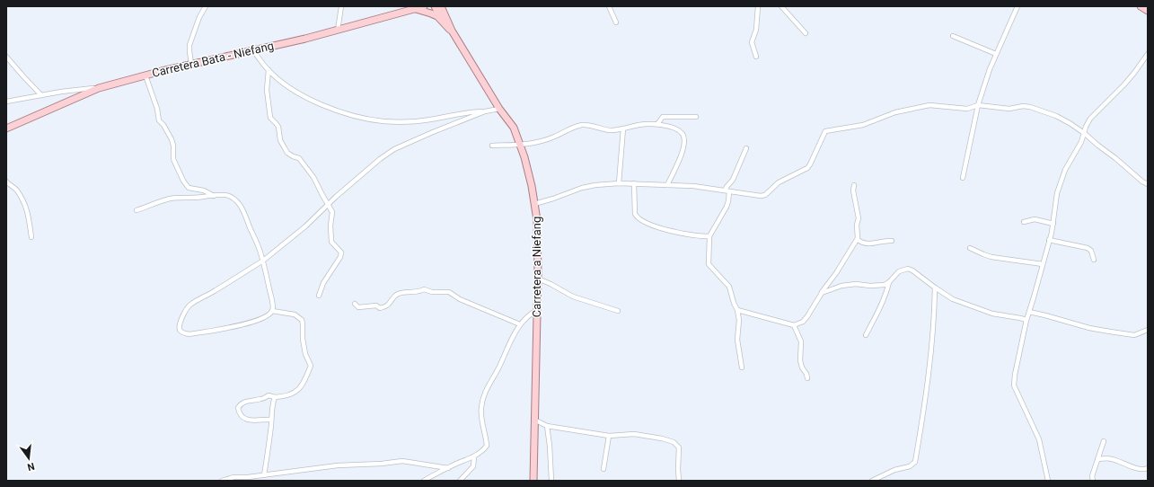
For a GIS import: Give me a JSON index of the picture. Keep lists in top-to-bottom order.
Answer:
{
  "streets": {
    "main road": ["Carretera Bata - Niefang", "Carretera a Niefang"]
  },
  "north": "bottom"
}
